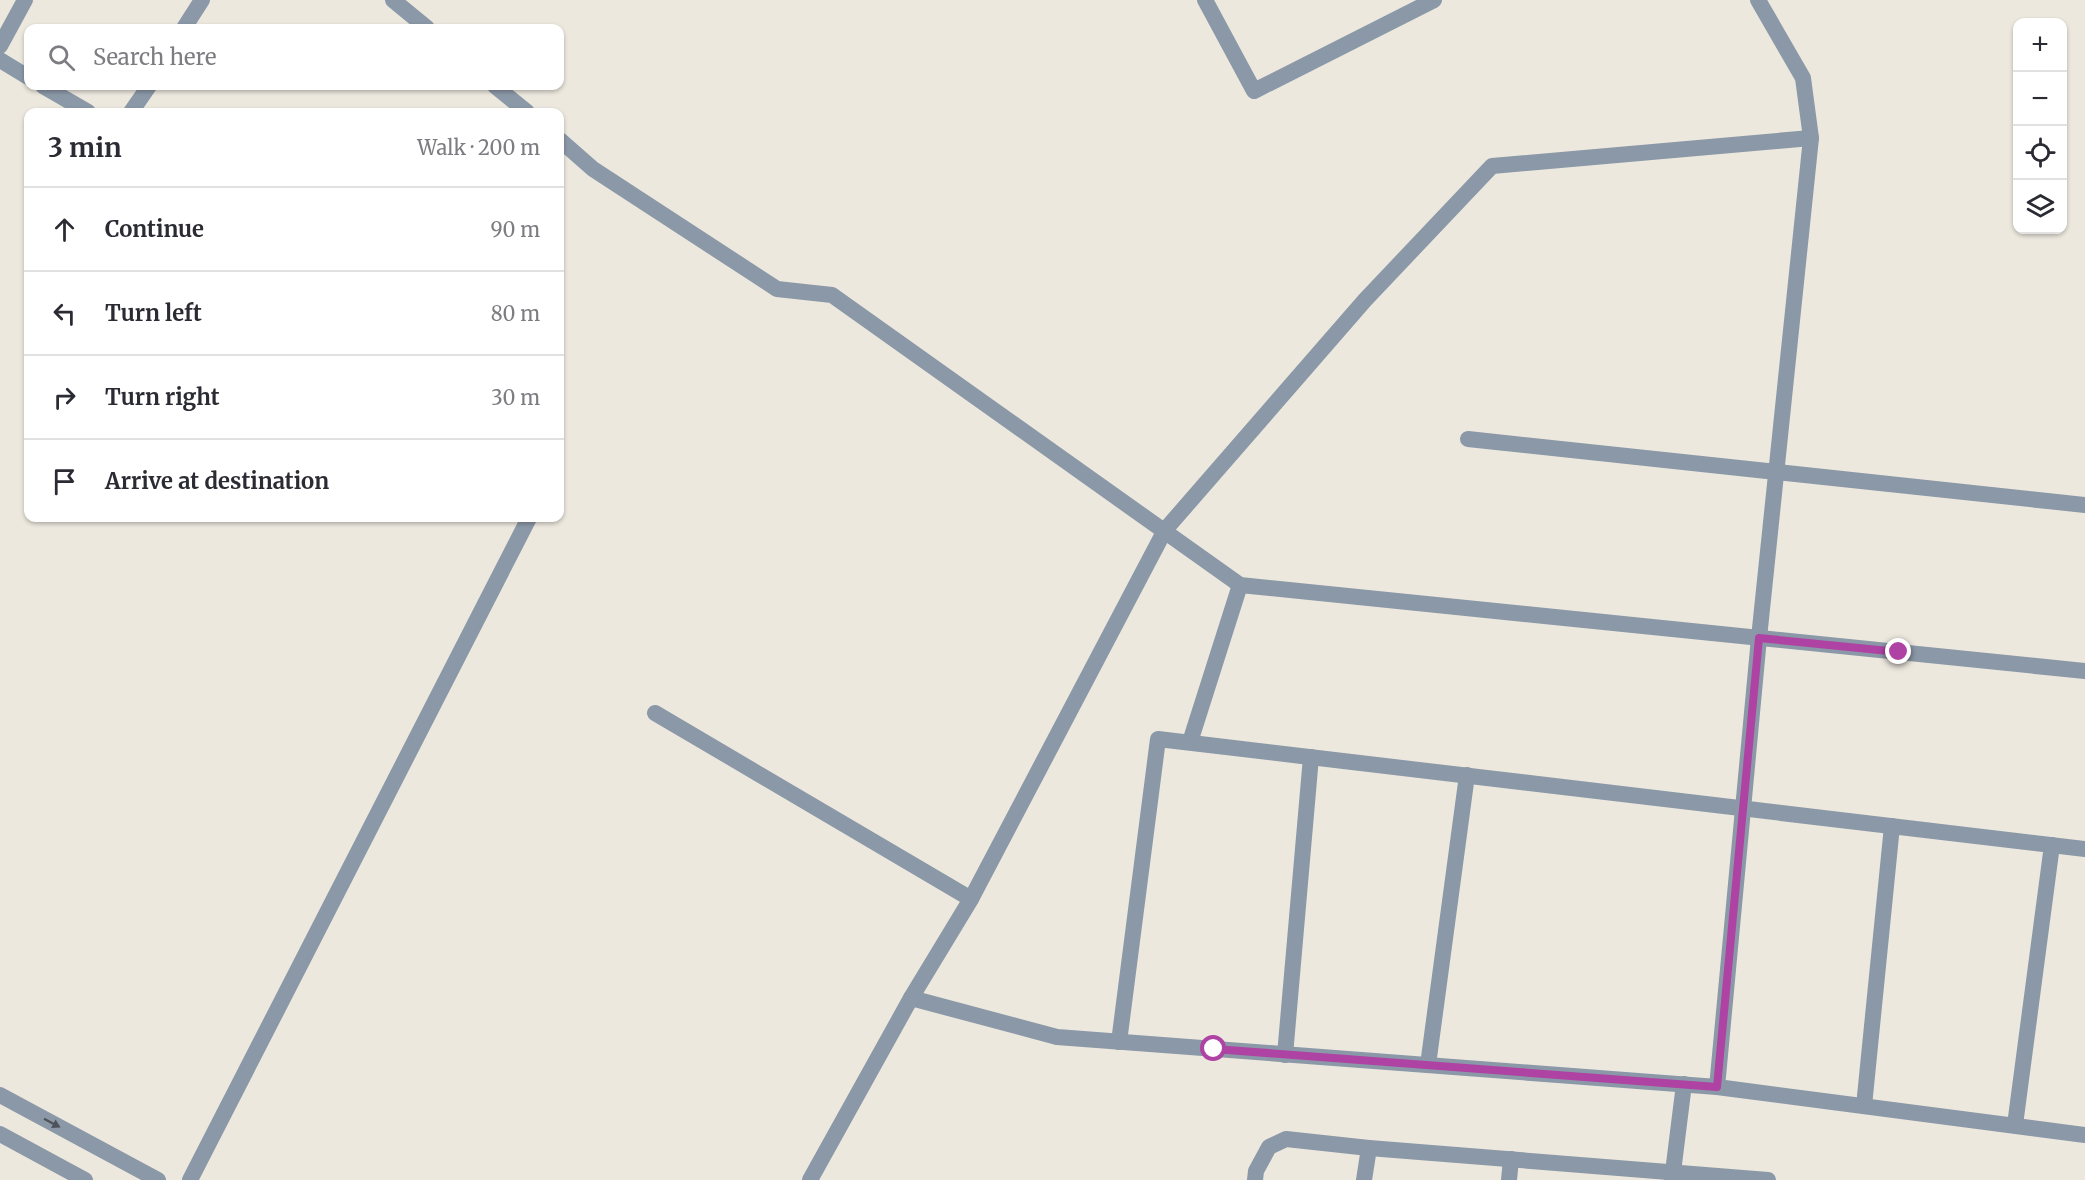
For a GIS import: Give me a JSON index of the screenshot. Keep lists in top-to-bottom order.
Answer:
{
  "page": {
    "map_buttons": ["+", "−"],
    "search": "Search here",
    "heading": ["3 min", "Walk · 200 m"],
    "list": [
      ["Continue", "90 m"],
      ["Turn left", "80 m"],
      ["Turn right", "30 m"],
      "Arrive at destination"
    ]
  }
}
